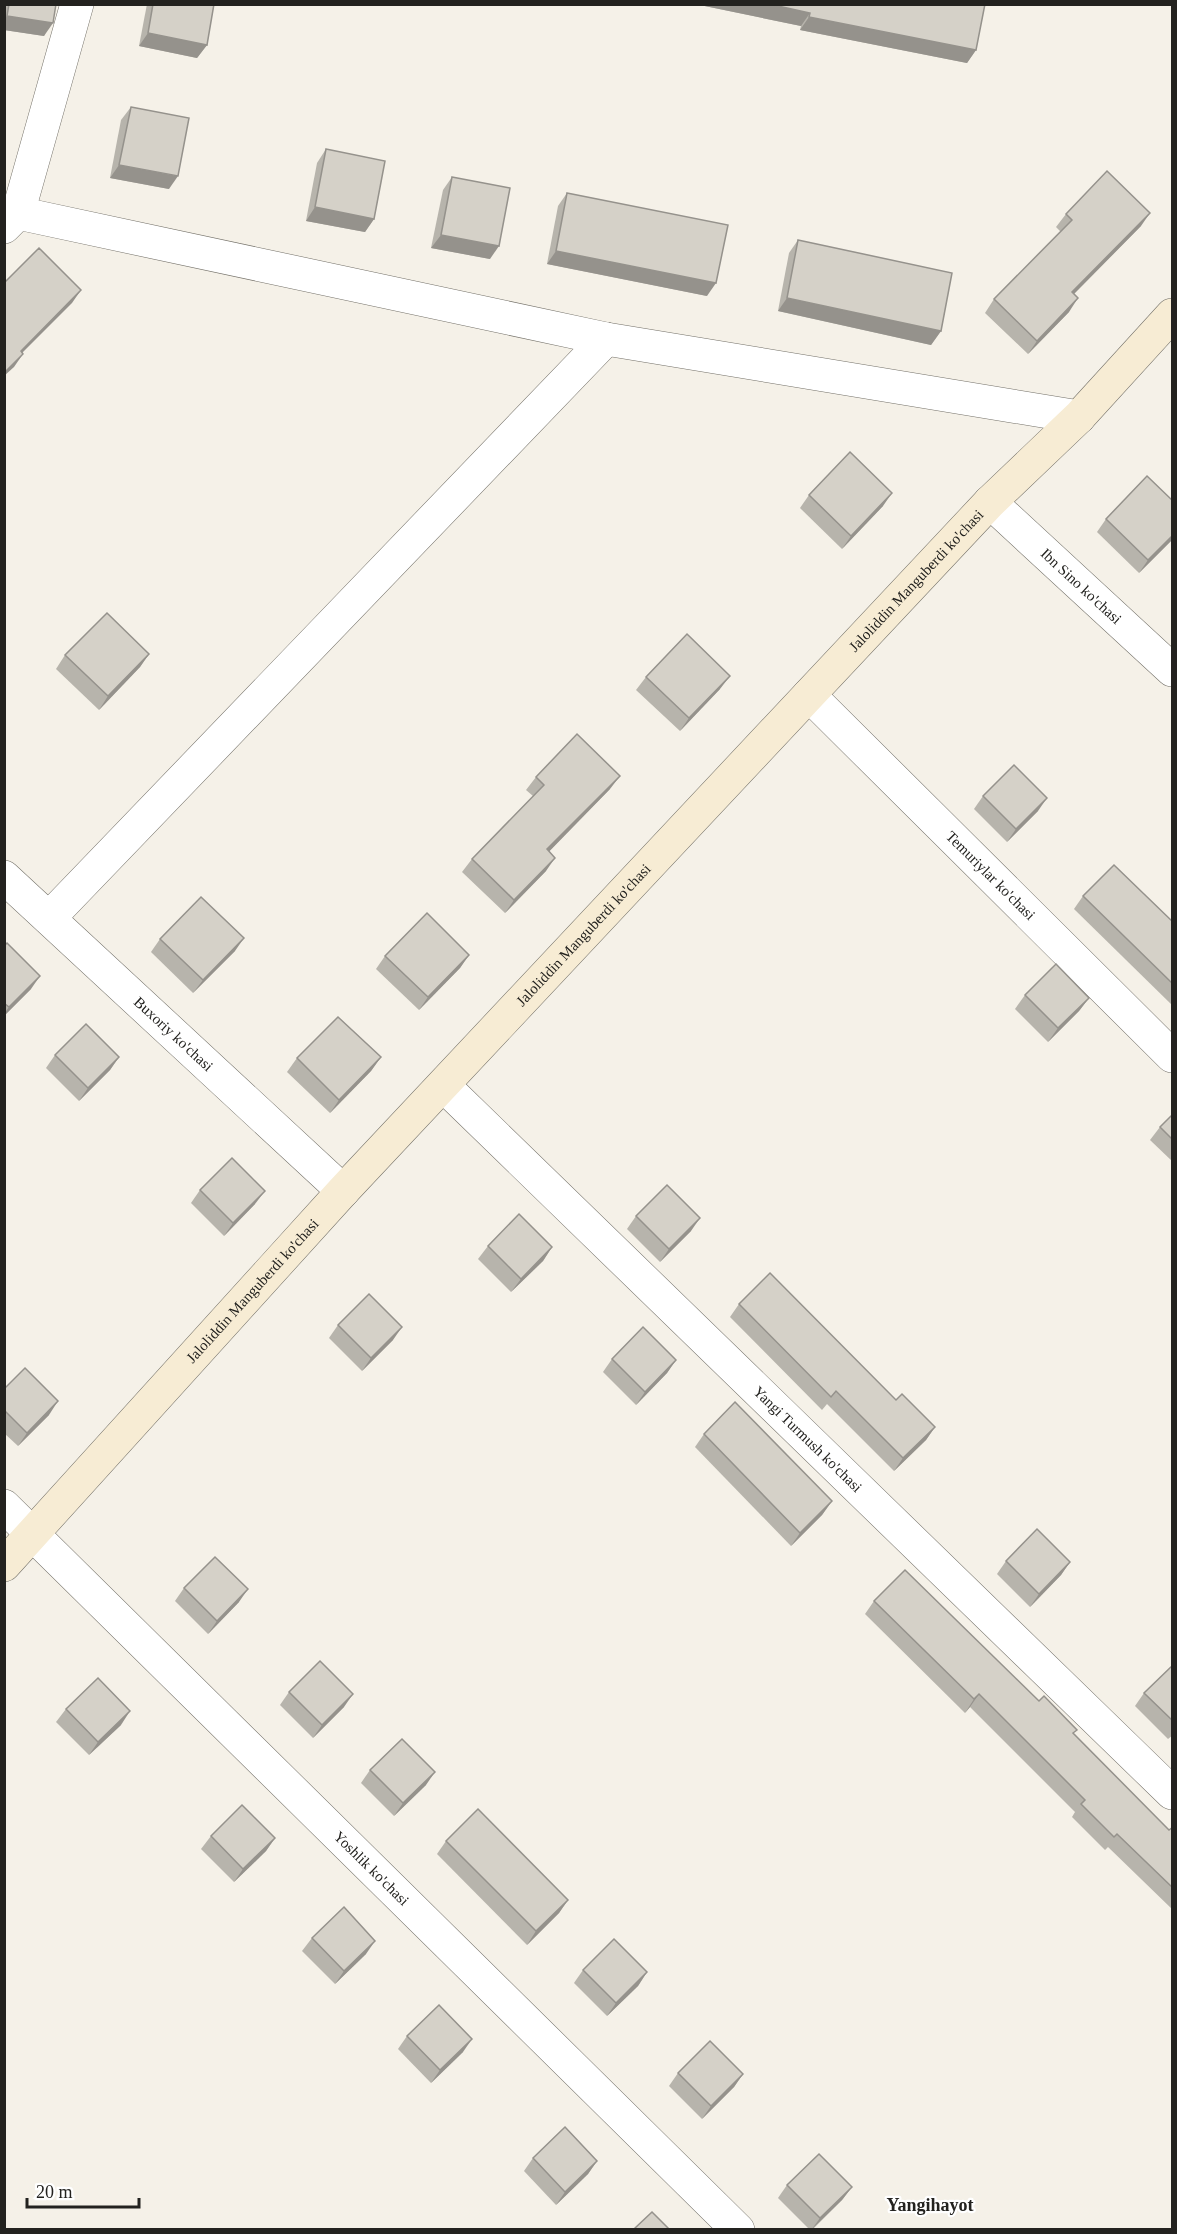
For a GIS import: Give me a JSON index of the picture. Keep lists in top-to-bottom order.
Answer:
{
  "streets": {
    "street": [
      "Jaloliddin Manguberdi ko'chasi",
      "Ibn Sino ko'chasi",
      "Temuriylar ko'chasi",
      "Buxoriy ko'chasi",
      "Yangi Turmush ko'chasi",
      "Yoshlik ko'chasi"
    ]
  },
  "crossings": [
    ["Jaloliddin Manguberdi ko'chasi", "Ibn Sino ko'chasi"],
    ["Jaloliddin Manguberdi ko'chasi", "Temuriylar ko'chasi"],
    ["Jaloliddin Manguberdi ko'chasi", "Buxoriy ko'chasi"],
    ["Jaloliddin Manguberdi ko'chasi", "Yangi Turmush ko'chasi"],
    ["Jaloliddin Manguberdi ko'chasi", "Yoshlik ko'chasi"]
  ],
  "districts": ["Yangihayot"],
  "scale_bar": "20 m"
}
